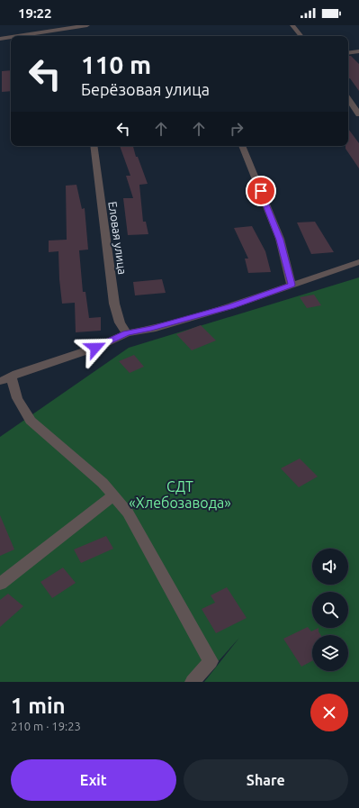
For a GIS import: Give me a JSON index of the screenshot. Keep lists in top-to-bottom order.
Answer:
{
  "streets": {
    "street": ["Еловая улица"]
  },
  "parks": ["СДТ «Хлебозавода»"],
  "page": {
    "status": "19:22",
    "turn": ["110 m", "Берёзовая улица"],
    "heading": ["1 min", "210 m · 19:23"],
    "buttons": ["Exit", "Share"]
  }
}
